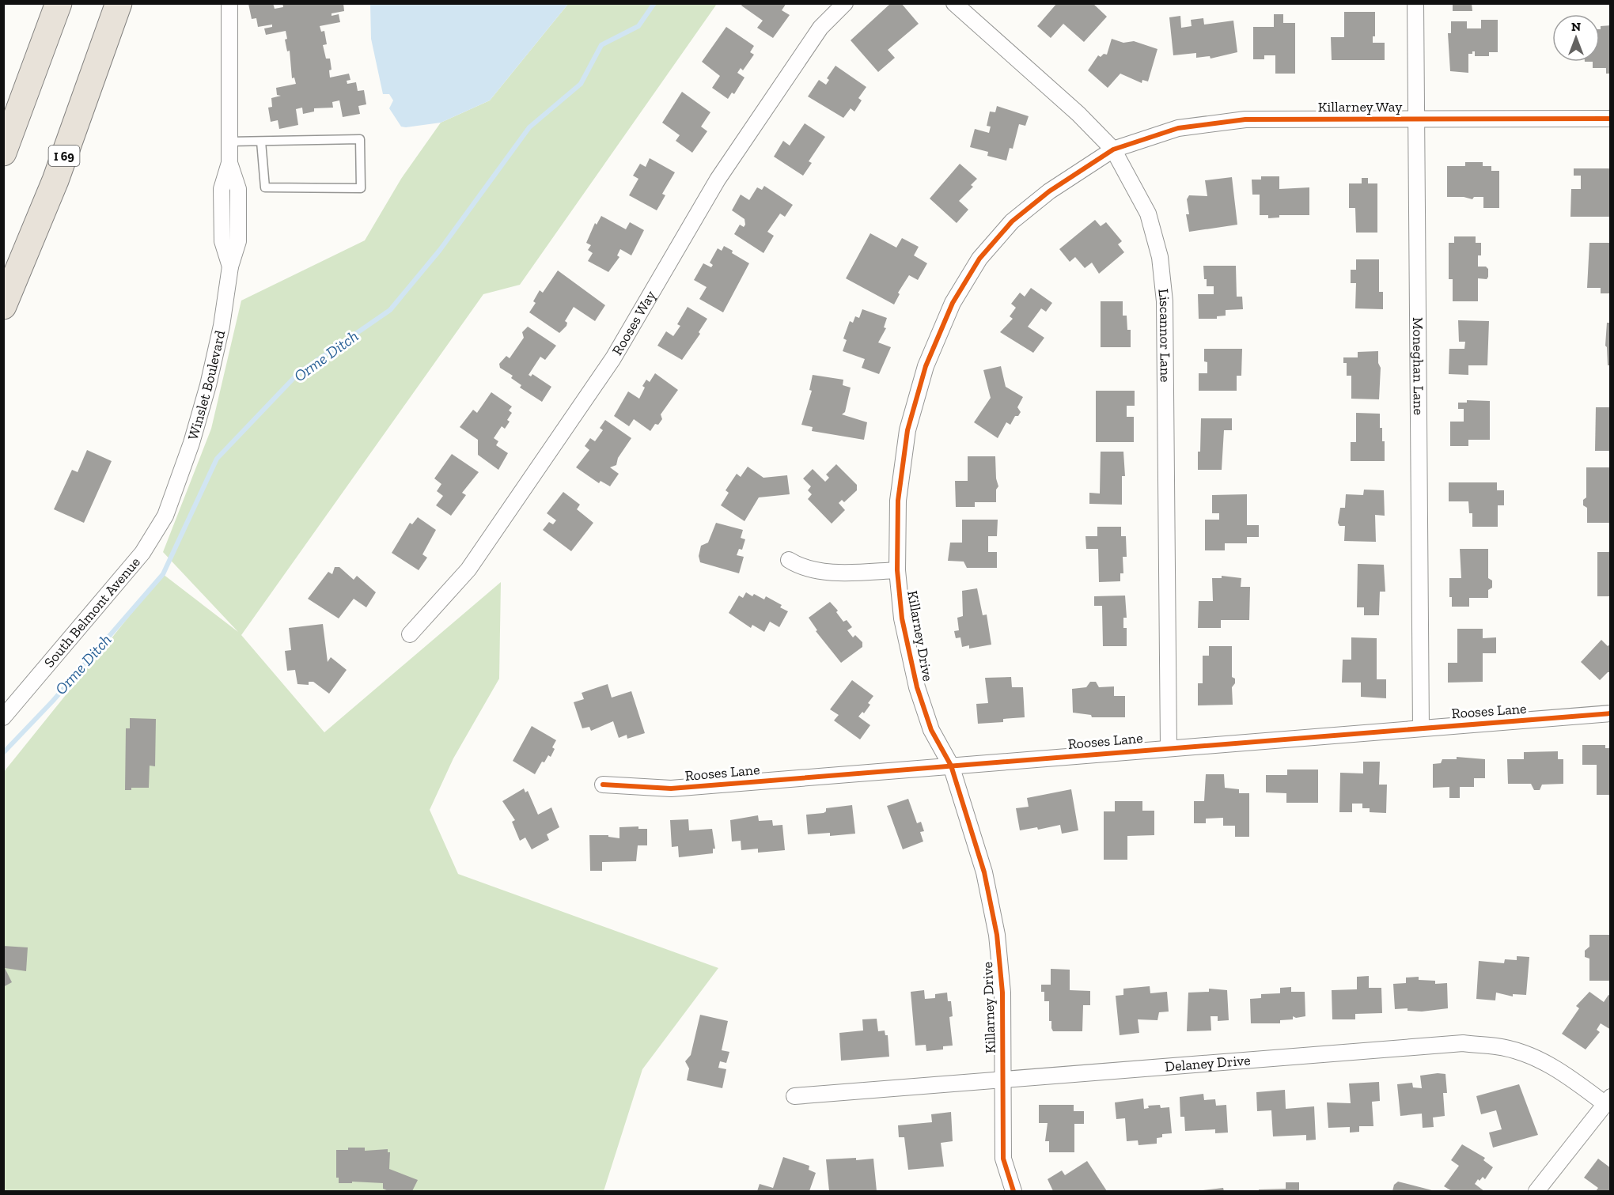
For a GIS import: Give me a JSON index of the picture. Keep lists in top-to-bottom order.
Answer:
{
  "streets": {
    "highway": ["I 69"],
    "street": [
      "Killarney Way",
      "Rooses Way",
      "Liscannor Lane",
      "Moneghan Lane",
      "Winslet Boulevard",
      "South Belmont Avenue",
      "Killarney Drive",
      "Rooses Lane",
      "Delaney Drive"
    ]
  },
  "crossings": [
    ["Killarney Way", "Liscannor Lane"],
    ["Killarney Way", "Moneghan Lane"],
    ["Killarney Way", "Killarney Drive"],
    ["Liscannor Lane", "Killarney Drive"],
    ["Liscannor Lane", "Rooses Lane"],
    ["Moneghan Lane", "Rooses Lane"],
    ["Winslet Boulevard", "South Belmont Avenue"],
    ["Killarney Drive", "Rooses Lane"],
    ["Killarney Drive", "Delaney Drive"]
  ],
  "water": ["Orme Ditch"],
  "north": "top"
}
